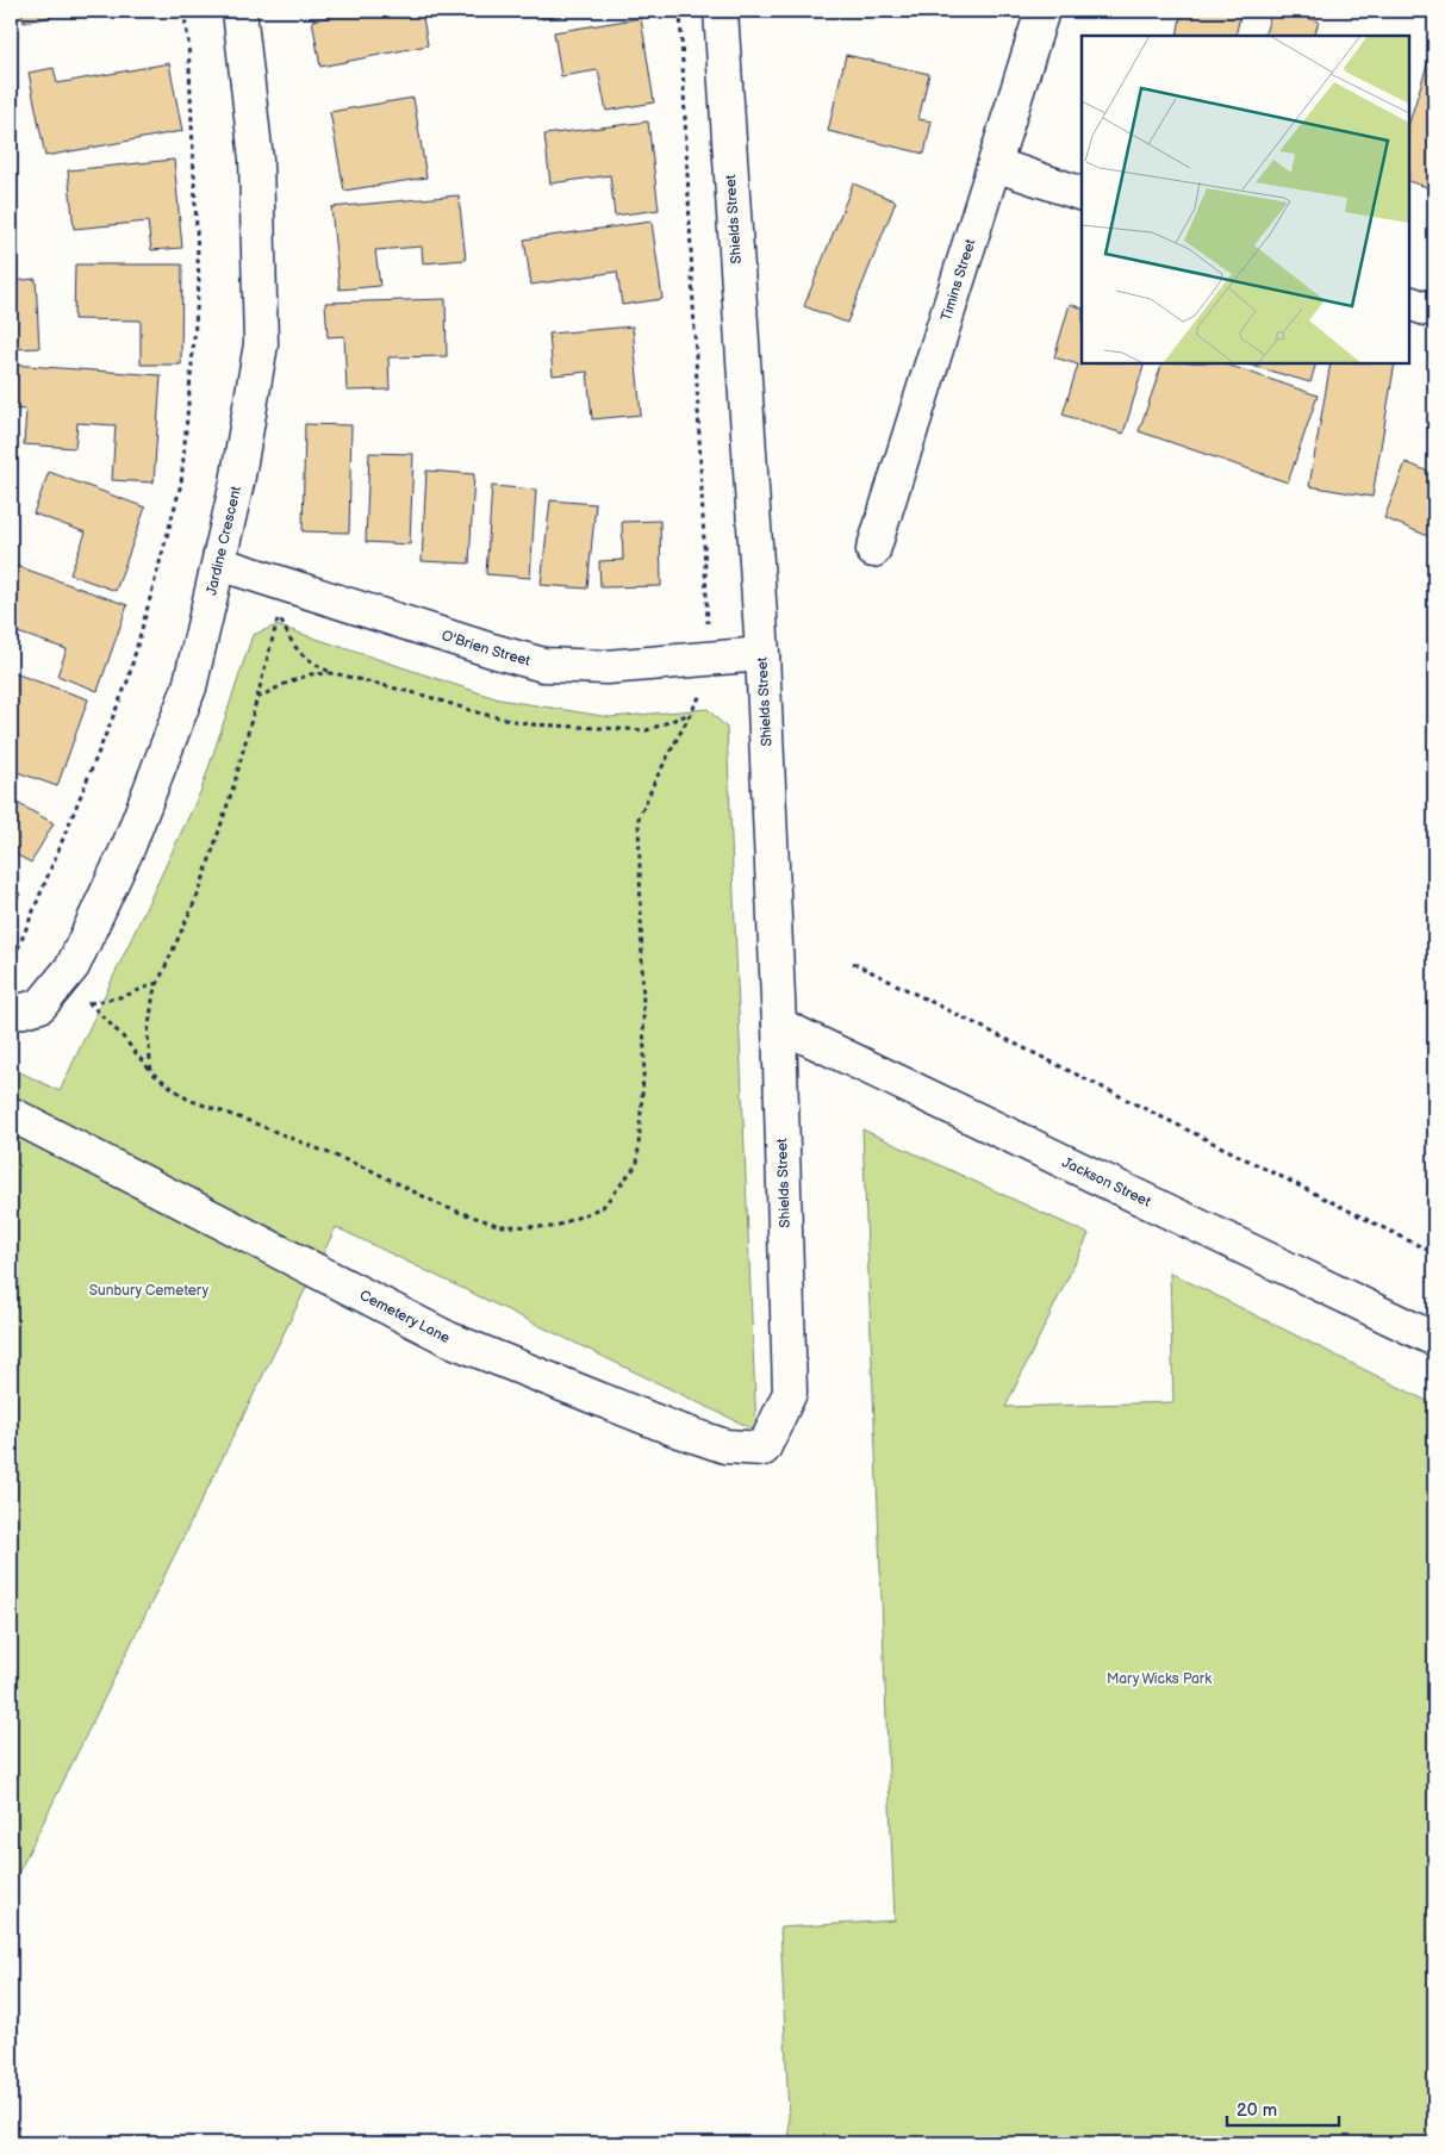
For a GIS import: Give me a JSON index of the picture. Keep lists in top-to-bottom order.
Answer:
{
  "streets": {
    "street": [
      "Shields Street",
      "Timins Street",
      "Jardine Crescent",
      "O'Brien Street",
      "Jackson Street",
      "Cemetery Lane"
    ]
  },
  "crossings": [
    ["Shields Street", "O'Brien Street"],
    ["Shields Street", "Jackson Street"],
    ["Shields Street", "Cemetery Lane"],
    ["Jardine Crescent", "O'Brien Street"]
  ],
  "parks": ["Sunbury Cemetery", "Mary Wicks Park"],
  "scale_bar": "20 m"
}
